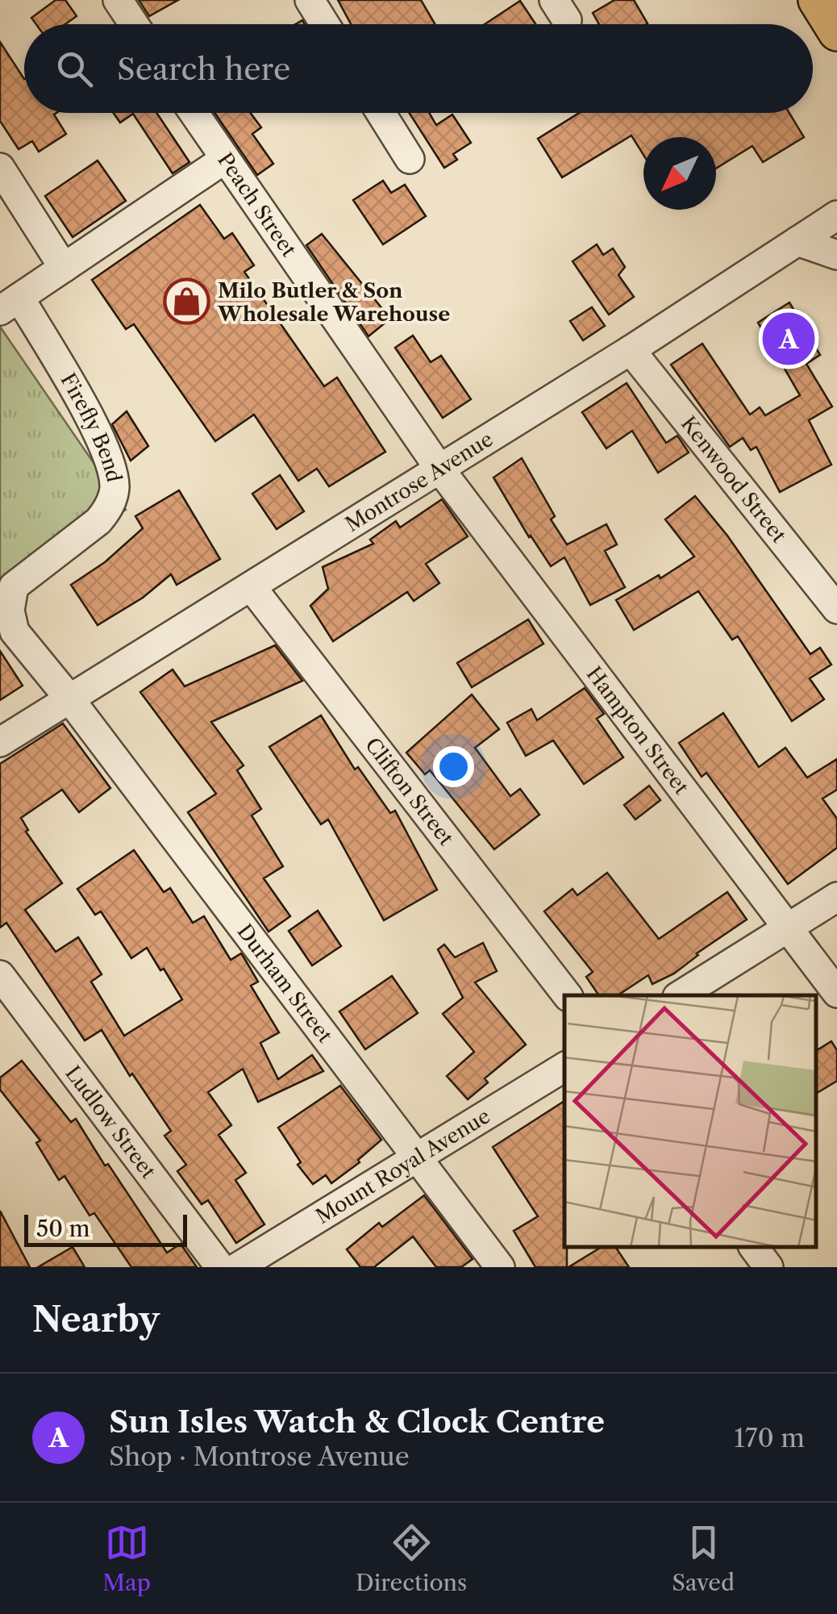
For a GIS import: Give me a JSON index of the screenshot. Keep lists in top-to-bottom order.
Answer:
{
  "streets": {
    "street": [
      "Peach Street",
      "Firefly Bend",
      "Kenwood Street",
      "Montrose Avenue",
      "Hampton Street",
      "Clifton Street",
      "Durham Street",
      "Ludlow Street",
      "Mount Royal Avenue"
    ]
  },
  "crossings": [
    ["Peach Street", "Firefly Bend"],
    ["Peach Street", "Montrose Avenue"],
    ["Peach Street", "Hampton Street"],
    ["Firefly Bend", "Montrose Avenue"],
    ["Firefly Bend", "Durham Street"],
    ["Kenwood Street", "Montrose Avenue"],
    ["Montrose Avenue", "Hampton Street"],
    ["Montrose Avenue", "Clifton Street"],
    ["Montrose Avenue", "Durham Street"],
    ["Durham Street", "Mount Royal Avenue"]
  ],
  "places": {
    "shop": ["Milo Butler & Son Wholesale Warehouse"]
  },
  "scale_bar": "50 m",
  "north": "bottom left",
  "page": {
    "search": "Search here",
    "pins": "A",
    "scale": "50 m",
    "heading": "Nearby",
    "list": [
      {
        "mark": "A",
        "name": "Sun Isles Watch & Clock Centre",
        "note": "Shop · Montrose Avenue",
        "value": "170 m"
      }
    ],
    "nav": ["Map", "Directions", "Saved"]
  }
}
